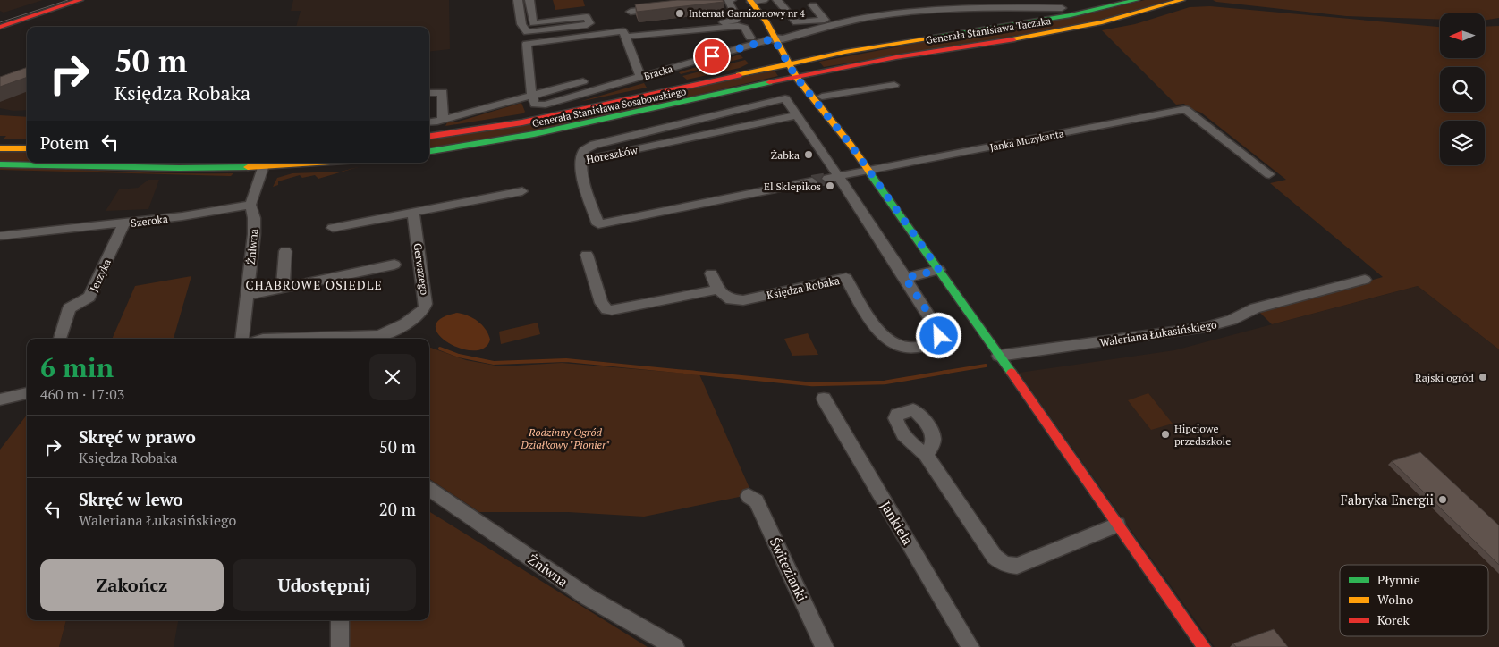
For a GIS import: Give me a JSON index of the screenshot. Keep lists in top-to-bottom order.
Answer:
{
  "streets": {
    "main road": ["Generała Stanisława Taczaka", "Generała Stanisława Sosabowskiego"],
    "street": [
      "Bracka",
      "Janka Muzykanta",
      "Horeszków",
      "Szeroka",
      "Żniwna",
      "Gerwazego",
      "Jerzyka",
      "Księdza Robaka",
      "Waleriana Łukasińskiego",
      "Jankiela",
      "Świtezianki"
    ]
  },
  "crossings": [
    ["Generała Stanisława Taczaka", "Generała Stanisława Sosabowskiego"],
    ["Szeroka", "Żniwna"],
    ["Szeroka", "Jerzyka"]
  ],
  "districts": ["CHABROWE OSIEDLE"],
  "parks": ["Rodzinny Ogród Działkowy \"Pionier\""],
  "places": [
    "Internat Garnizonowy nr 4",
    "Żabka",
    "El Sklepikos",
    "Rajski ogród",
    "Hipciowe przedszkole",
    "Fabryka Energii"
  ],
  "legend": ["Płynnie", "Wolno", "Korek"],
  "north": "left",
  "page": {
    "turn": ["50 m", "Księdza Robaka"],
    "then": "Potem",
    "heading": ["6 min", "460 m · 17:03"],
    "list": [
      {
        "name": "Skręć w prawo",
        "note": "Księdza Robaka",
        "value": "50 m"
      },
      {
        "name": "Skręć w lewo",
        "note": "Waleriana Łukasińskiego",
        "value": "20 m"
      }
    ],
    "buttons": ["Zakończ", "Udostępnij"]
  }
}
